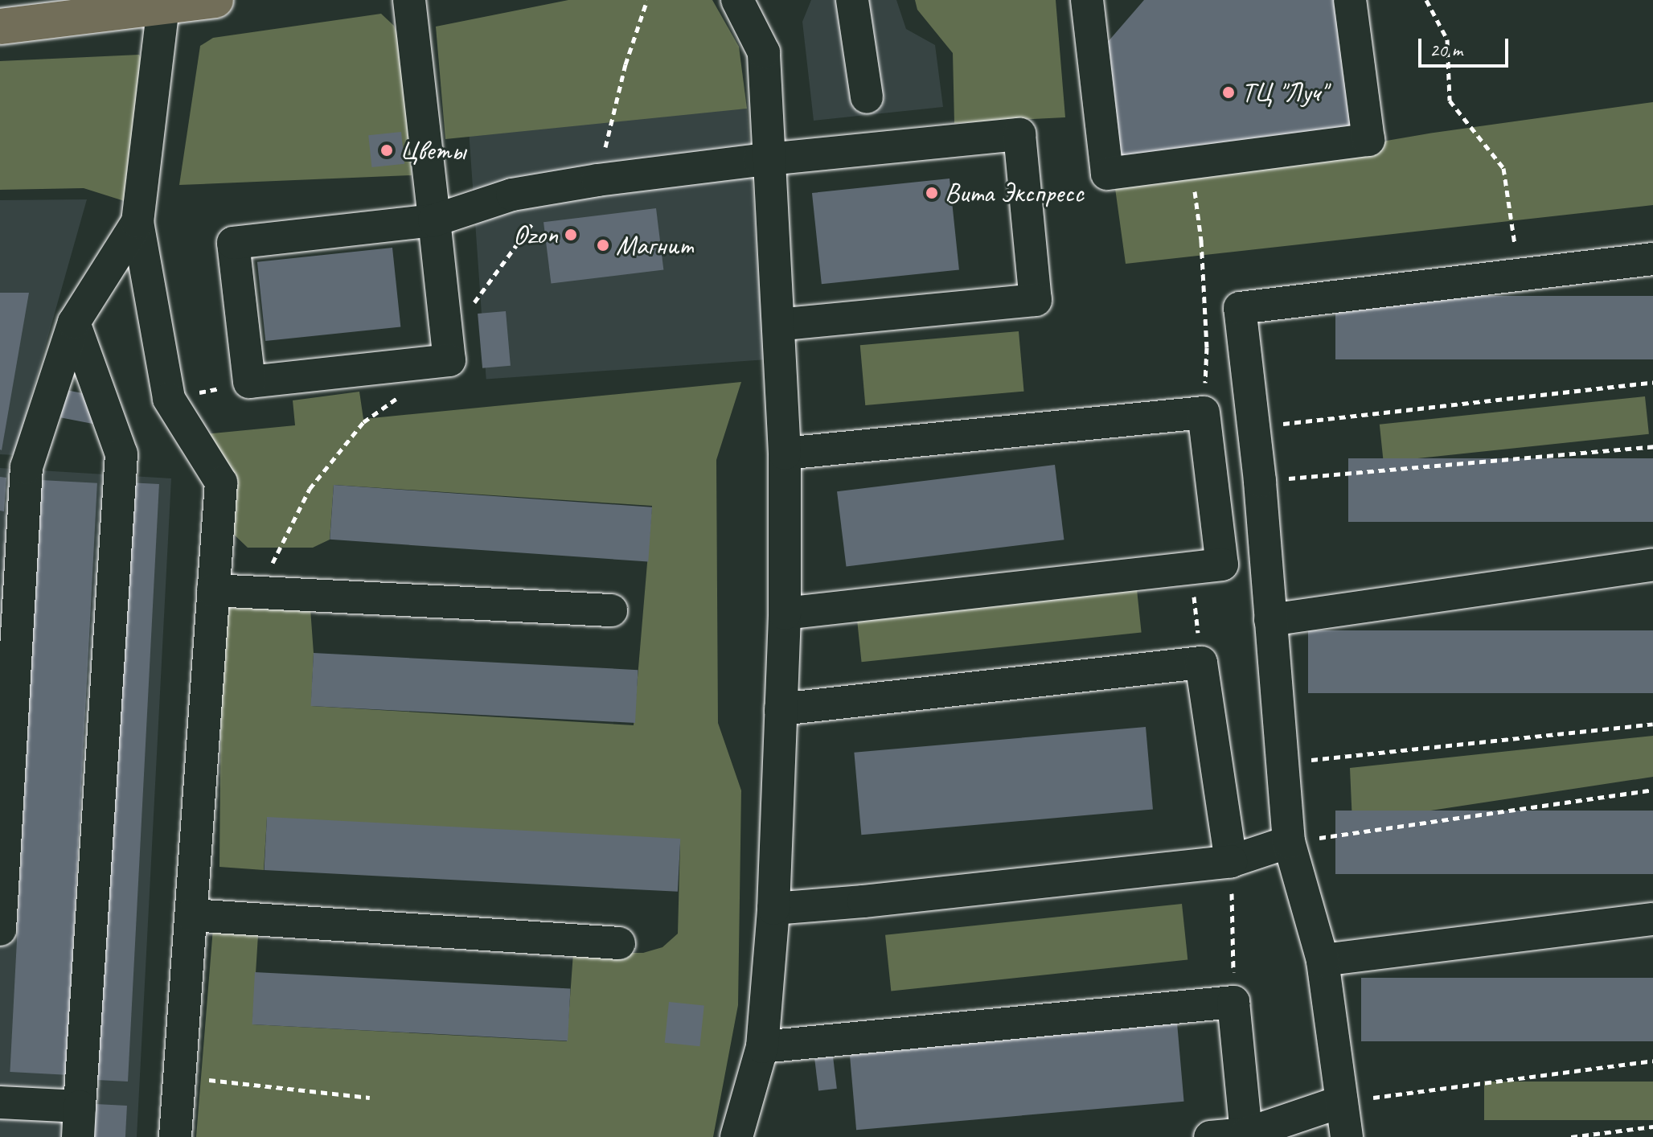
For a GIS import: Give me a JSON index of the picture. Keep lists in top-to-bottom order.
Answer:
{
  "places": [
    "ТЦ \"Луч\"",
    "Цветы",
    "Вита Экспресс",
    "Ozon",
    "Магнит"
  ],
  "scale_bar": "20 m"
}
